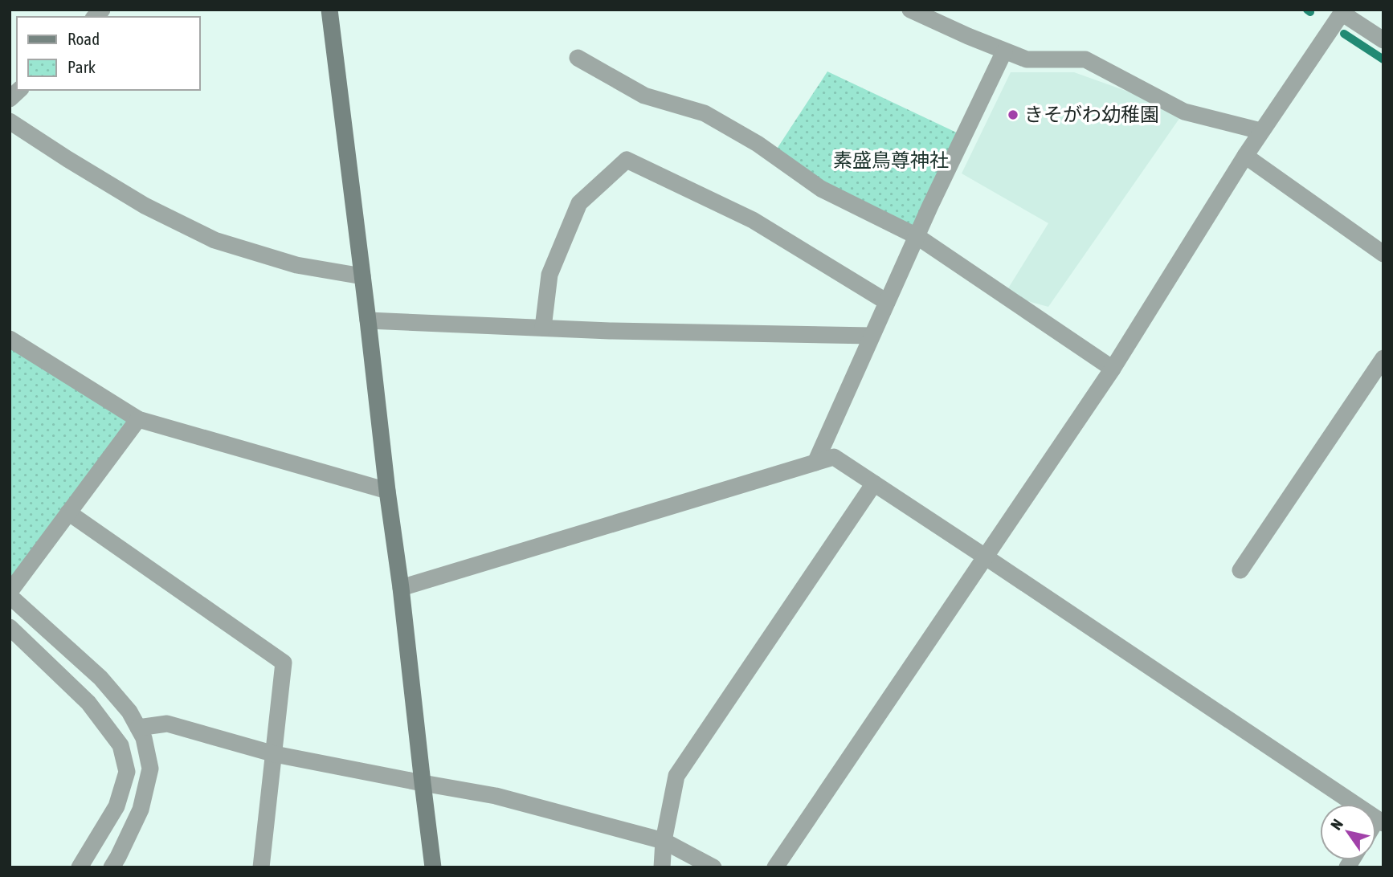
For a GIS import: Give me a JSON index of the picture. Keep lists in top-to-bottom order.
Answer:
{
  "parks": ["素盛鳥尊神社"],
  "places": ["きそがわ幼稚園"],
  "legend": ["Road", "Park"],
  "north": "top left"
}
